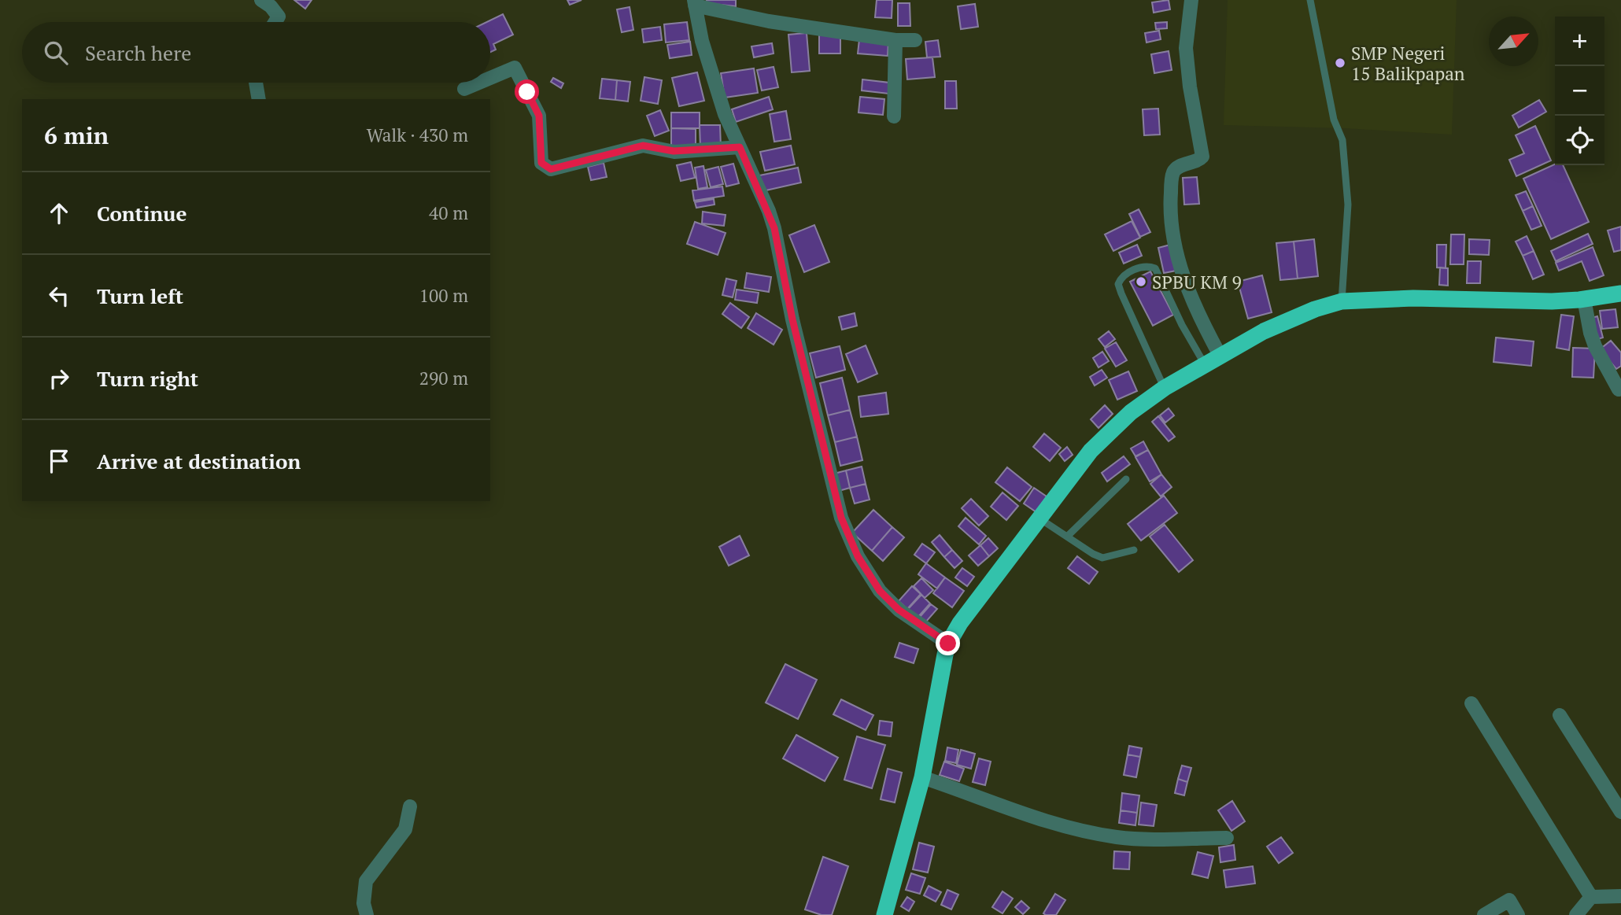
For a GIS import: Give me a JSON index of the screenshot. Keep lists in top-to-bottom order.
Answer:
{
  "places": ["SMP Negeri 15 Balikpapan", "SPBU KM 9"],
  "north": "top right",
  "page": {
    "map_buttons": ["+", "−"],
    "search": "Search here",
    "heading": ["6 min", "Walk · 430 m"],
    "list": [
      ["Continue", "40 m"],
      ["Turn left", "100 m"],
      ["Turn right", "290 m"],
      "Arrive at destination"
    ]
  }
}
